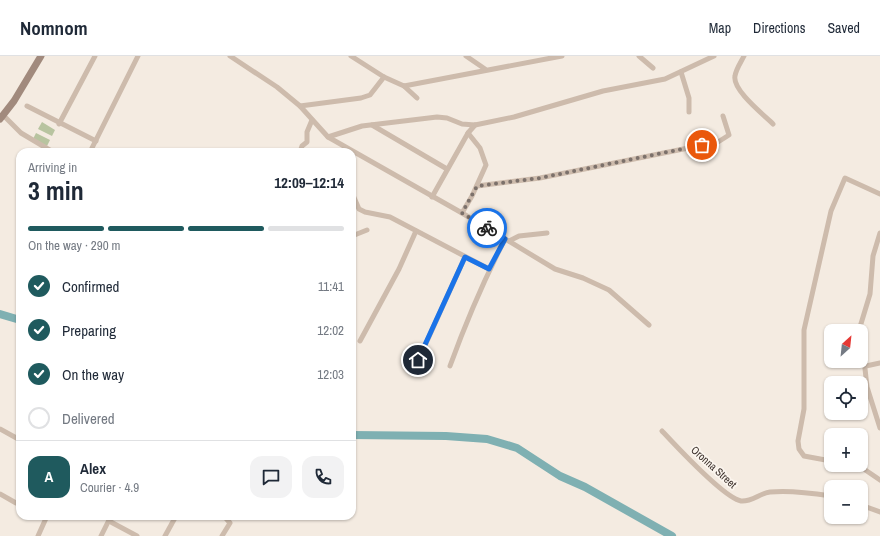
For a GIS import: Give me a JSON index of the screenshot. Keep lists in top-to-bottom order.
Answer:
{
  "streets": {
    "street": ["Oronna Street"]
  },
  "north": "top right",
  "page": {
    "header": "Nomnom",
    "nav": ["Map", "Directions", "Saved"],
    "heading": ["3 min", "Arriving in", "12:09–12:14"],
    "panel": ["Alex", "Courier · 4.9"],
    "bar": "On the way · 290 m",
    "list": [
      ["Confirmed", "11:41"],
      ["Preparing", "12:02"],
      ["On the way", "12:03"],
      "Delivered"
    ],
    "map_buttons": ["+", "−"],
    "round": "A"
  }
}
